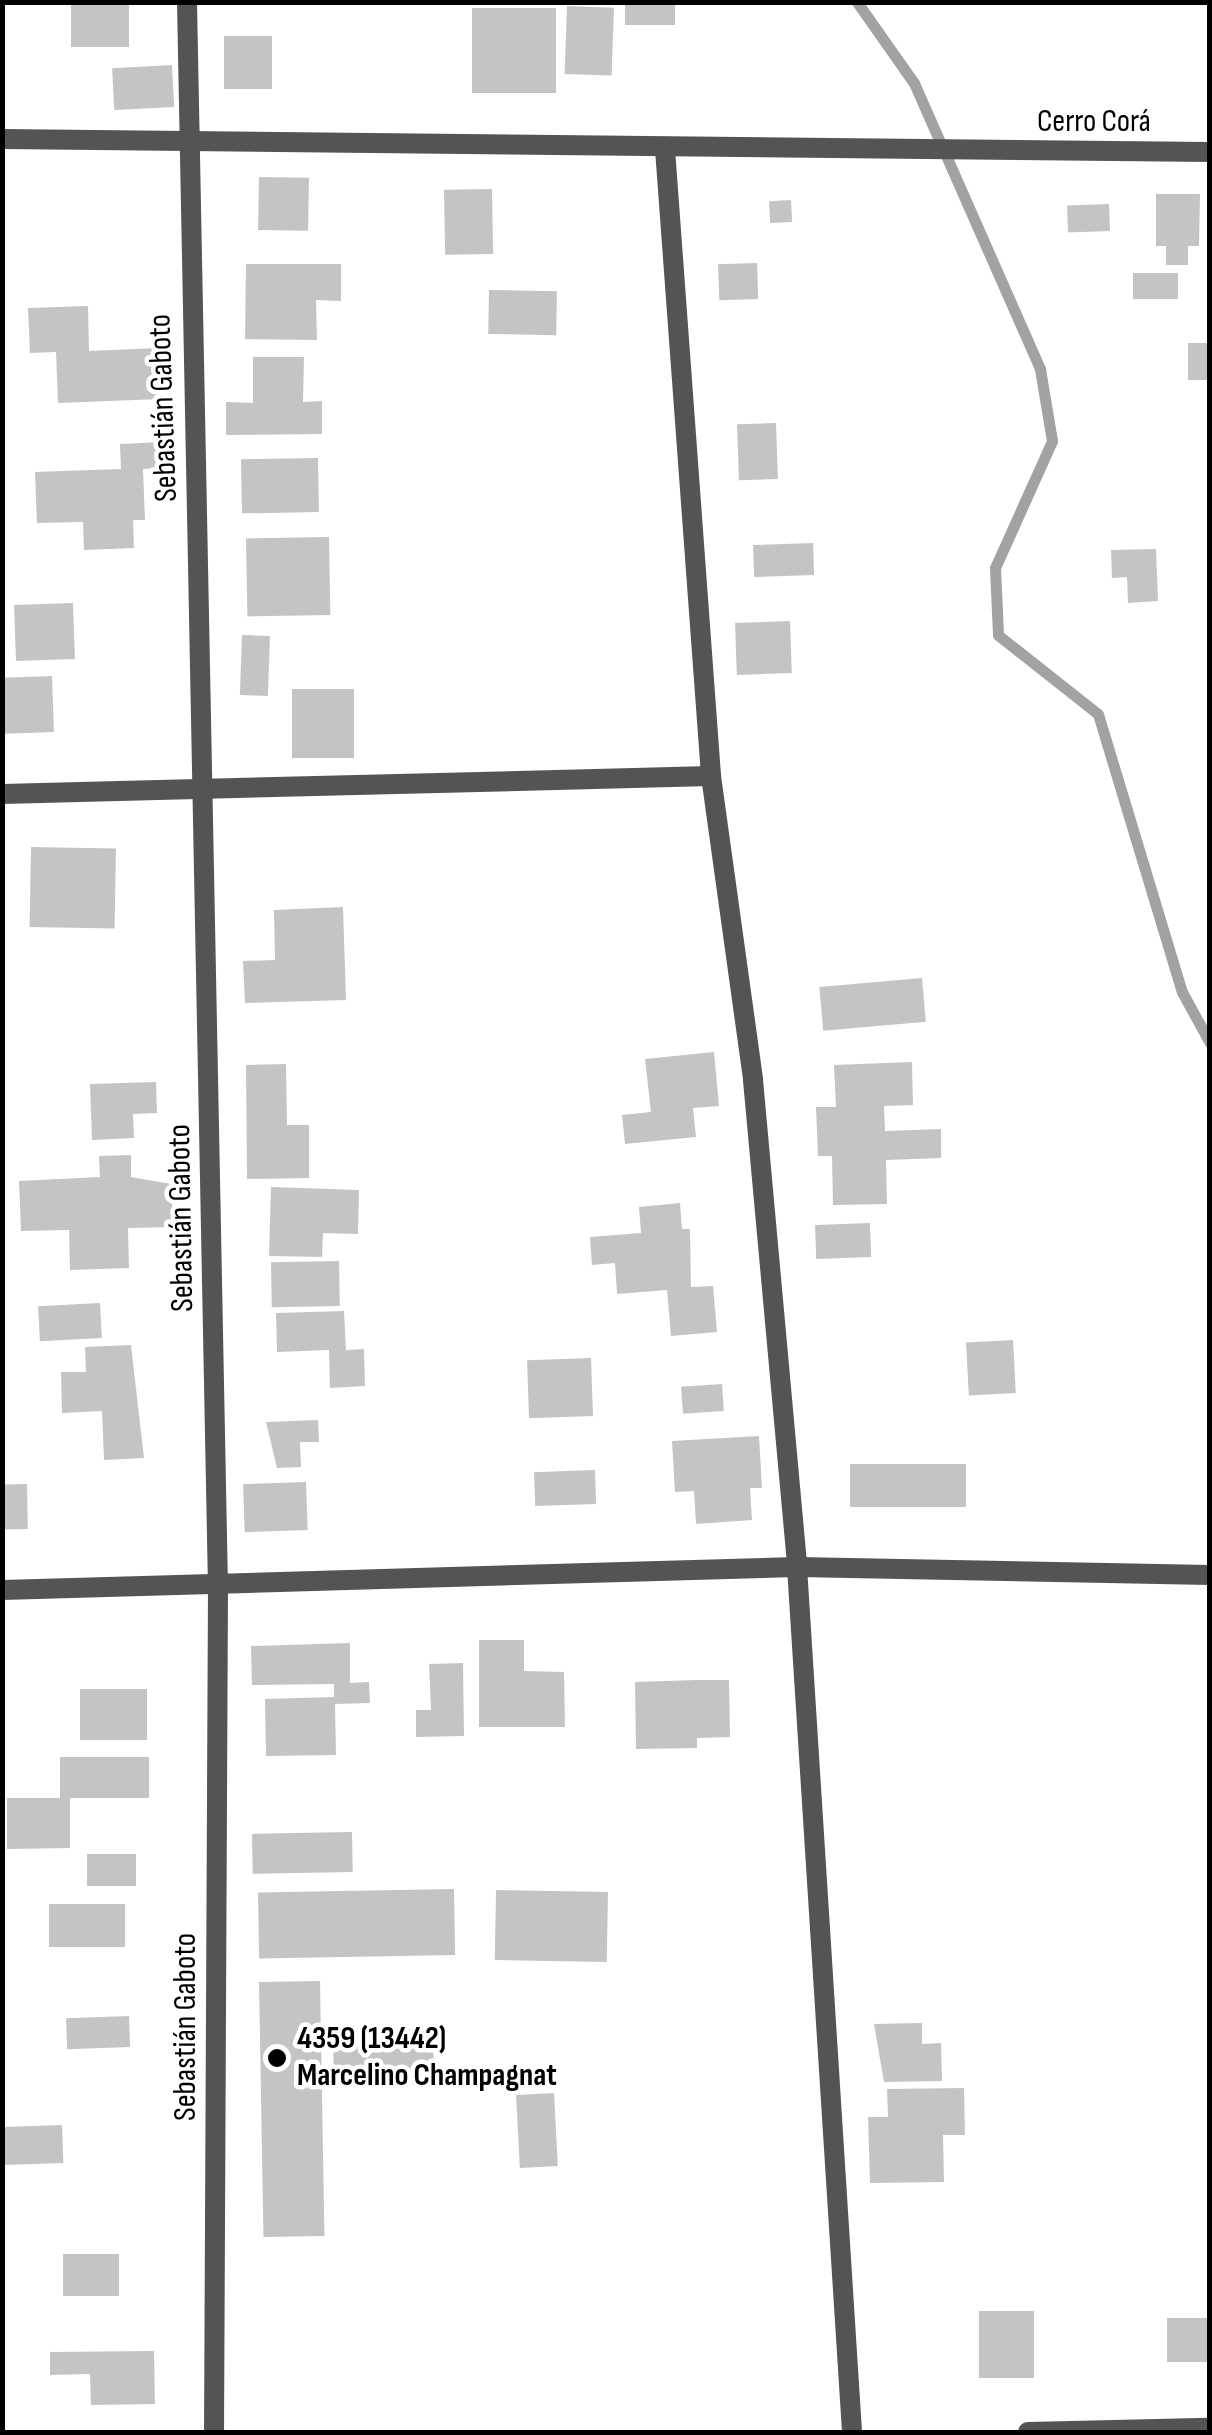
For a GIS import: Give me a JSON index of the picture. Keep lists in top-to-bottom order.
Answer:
{
  "streets": {
    "street": ["Cerro Corá", "Sebastián Gaboto"]
  },
  "crossings": [
    ["Cerro Corá", "Sebastián Gaboto"]
  ],
  "places": ["4359 (13442) Marcelino Champagnat"]
}
